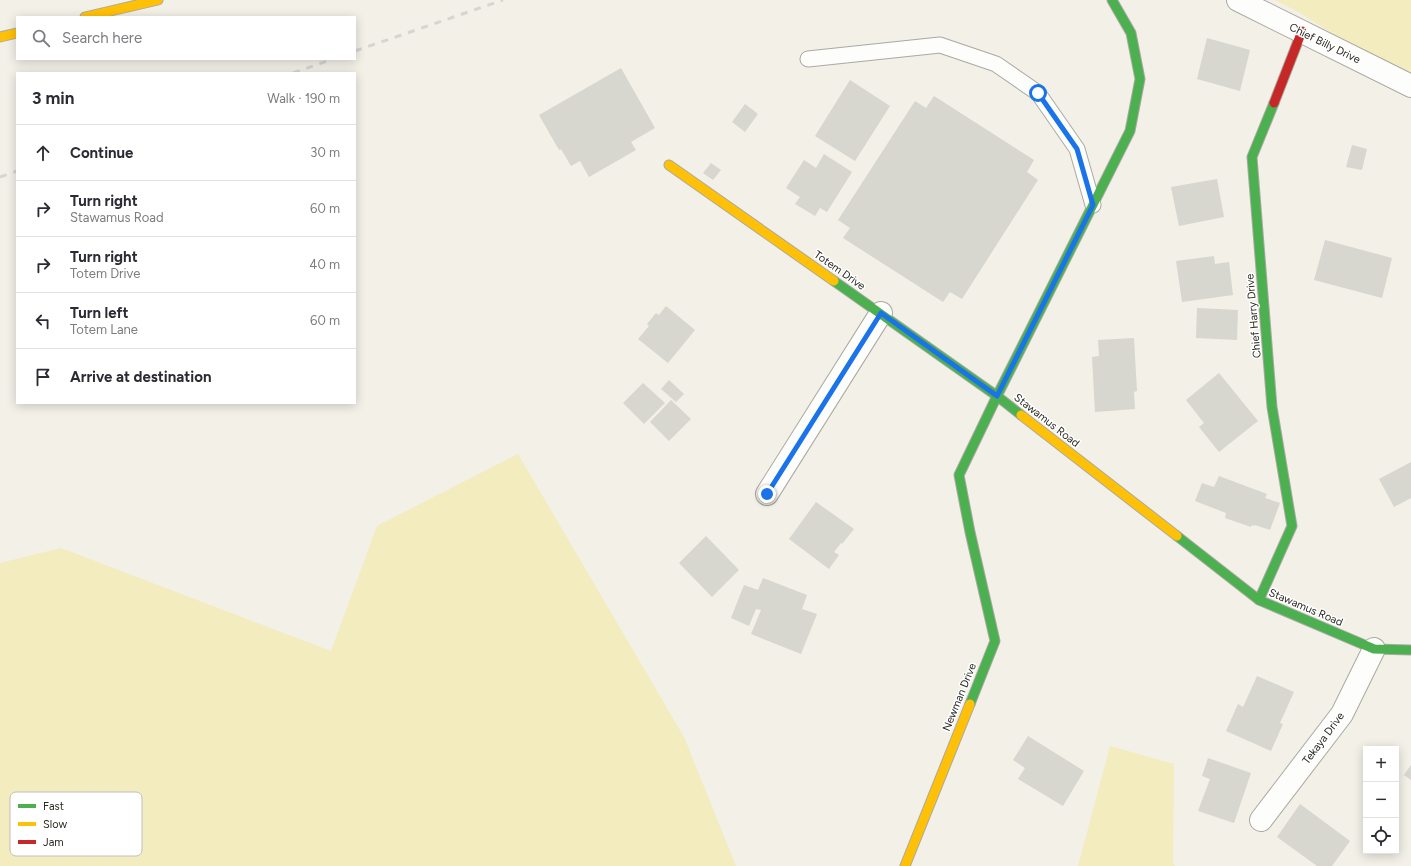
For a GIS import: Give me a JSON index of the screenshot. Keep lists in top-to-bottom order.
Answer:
{
  "streets": {
    "main road": [
      "Totem Drive",
      "Chief Harry Drive",
      "Stawamus Road",
      "Newman Drive"
    ],
    "street": ["Chief Billy Drive", "Tekaya Drive"]
  },
  "crossings": [
    ["Chief Billy Drive", "Chief Harry Drive"],
    ["Totem Drive", "Stawamus Road"],
    ["Totem Drive", "Newman Drive"],
    ["Chief Harry Drive", "Stawamus Road"],
    ["Stawamus Road", "Newman Drive"],
    ["Stawamus Road", "Tekaya Drive"]
  ],
  "legend": ["Fast", "Slow", "Jam"],
  "page": {
    "search": "Search here",
    "heading": ["3 min", "Walk · 190 m"],
    "list": [
      ["Continue", "30 m"],
      ["Turn right", "Stawamus Road", "60 m"],
      ["Turn right", "Totem Drive", "40 m"],
      ["Turn left", "Totem Lane", "60 m"],
      "Arrive at destination"
    ],
    "map_buttons": ["+", "−"]
  }
}
